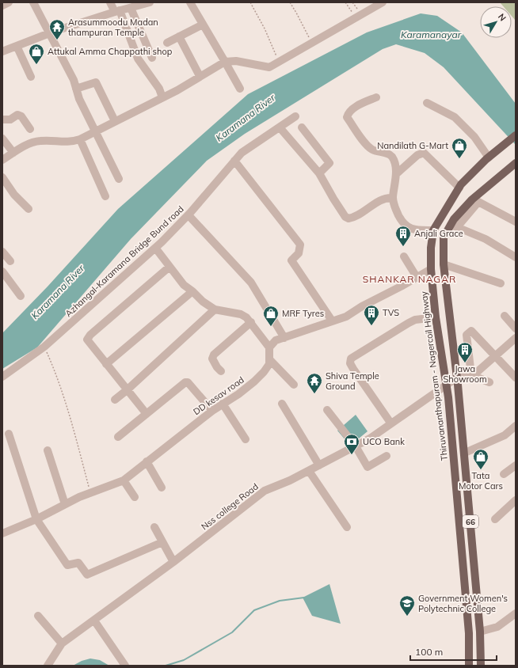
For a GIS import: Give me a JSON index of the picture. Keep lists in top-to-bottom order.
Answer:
{
  "streets": {
    "main road": ["Thiruvananthapuram - Nagercoil Highway", "66"],
    "street": ["Azhangal-Karamana Bridge Bund road", "DD kesav road", "Nss college Road"]
  },
  "crossings": [
    ["Thiruvananthapuram - Nagercoil Highway", "Nss college Road"],
    ["Nss college Road", "66"]
  ],
  "districts": ["SHANKAR NAGAR"],
  "water": ["Karamanayar", "Karamana River"],
  "places": {
    "temple": ["Arasummoodu Madan thampuran Temple", "Shiva Temple Ground"],
    "shop": [
      "Attukal Amma Chappathi shop",
      "Nandilath G-Mart",
      "MRF Tyres",
      "Tata Motor Cars"
    ],
    "building": ["Anjali Grace", "TVS", "Jawa Showroom"],
    "bank": ["UCO Bank"],
    "school or university": ["Government Women's Polytechnic College"]
  },
  "scale_bar": "100 m",
  "north": "top right"
}
